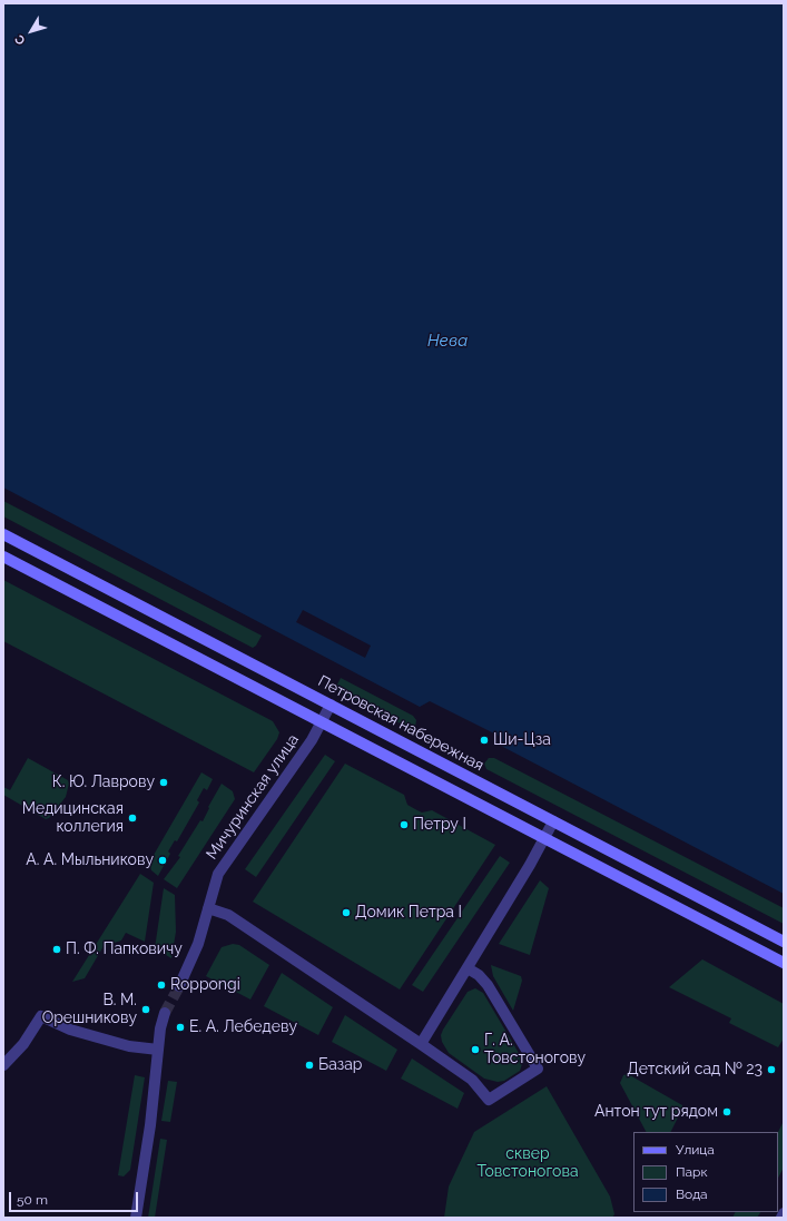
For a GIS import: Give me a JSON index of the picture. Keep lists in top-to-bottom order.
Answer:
{
  "streets": {
    "main road": ["Петровская набережная"],
    "street": ["Мичуринская улица"]
  },
  "crossings": [
    ["Петровская набережная", "Мичуринская улица"]
  ],
  "water": ["Нева"],
  "parks": ["сквер Товстоногова"],
  "places": [
    "Ши-Цза",
    "К. Ю. Лаврову",
    "Медицинская коллегия",
    "Петру I",
    "А. А. Мыльникову",
    "Домик Петра I",
    "П. Ф. Папковичу",
    "Roppongi",
    "В. М. Орешникову",
    "Е. А. Лебедеву",
    "Г. А. Товстоногову",
    "Базар",
    "Детский сад № 23",
    "Антон тут рядом"
  ],
  "legend": ["Улица", "Парк", "Вода"],
  "scale_bar": "50 m",
  "north": "bottom left"
}
